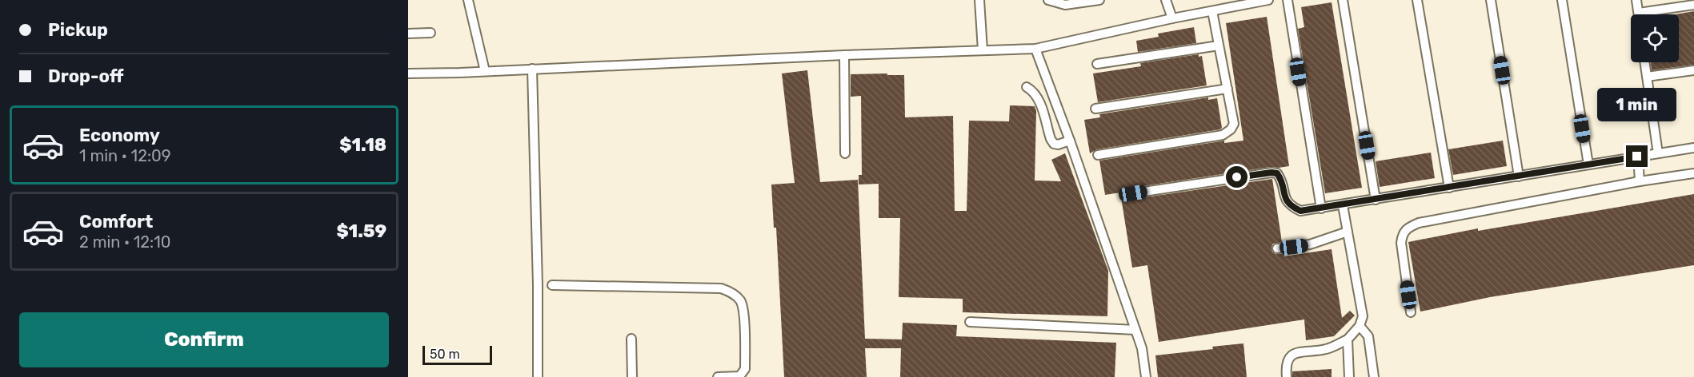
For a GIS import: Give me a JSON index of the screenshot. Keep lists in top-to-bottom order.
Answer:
{
  "scale_bar": "50 m",
  "page": {
    "banner": ["Pickup", "Drop-off"],
    "bubble": "1 min",
    "list": [
      {
        "name": "Economy",
        "note": "1 min · 12:09",
        "value": "$1.18"
      },
      {
        "name": "Comfort",
        "note": "2 min · 12:10",
        "value": "$1.59"
      }
    ],
    "buttons": "Confirm",
    "scale": "50 m"
  }
}
